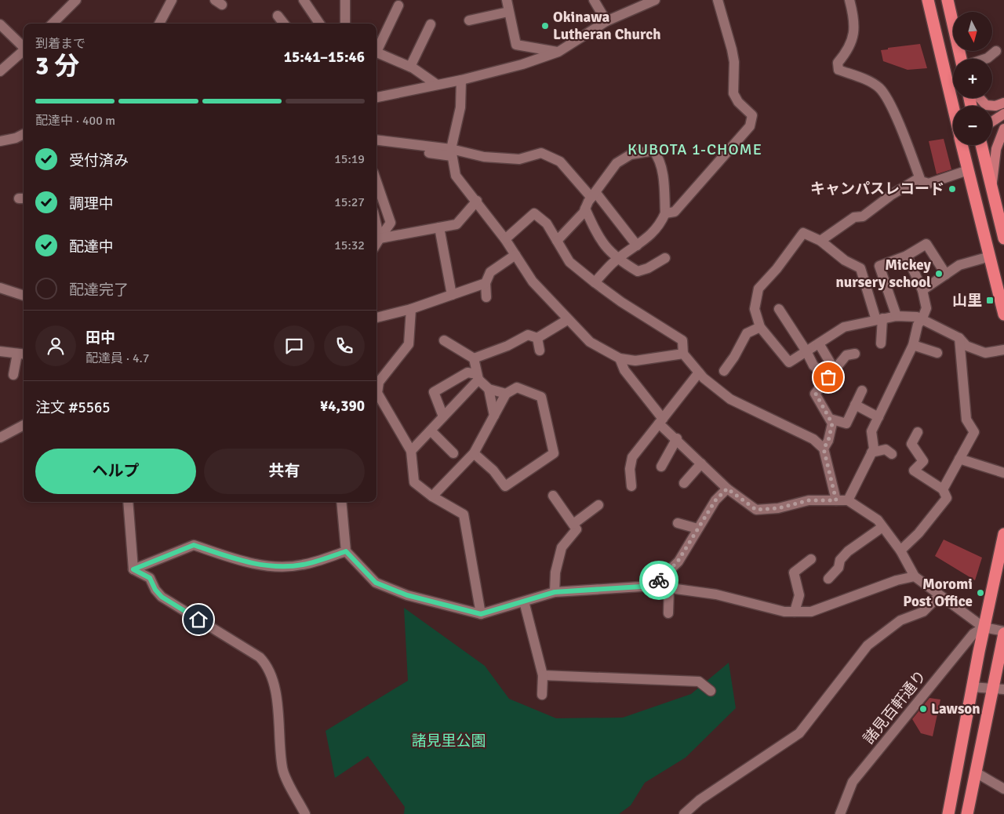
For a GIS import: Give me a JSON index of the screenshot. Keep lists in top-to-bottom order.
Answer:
{
  "streets": {
    "street": ["諸見百軒通り"]
  },
  "districts": ["KUBOTA 1-CHOME"],
  "parks": ["諸見里公園"],
  "places": {
    "other": [
      "Okinawa Lutheran Church",
      "キャンパスレコード",
      "Mickey nursery school",
      "Moromi Post Office",
      "Lawson"
    ],
    "transit": ["山里"]
  },
  "north": "bottom",
  "page": {
    "map_buttons": ["+", "−"],
    "heading": ["3 分", "到着まで", "15:41–15:46"],
    "panel": [
      "田中",
      "配達員 · 4.7",
      "注文 #5565",
      "¥4,390"
    ],
    "bar": "配達中 · 400 m",
    "list": [
      ["受付済み", "15:19"],
      ["調理中", "15:27"],
      ["配達中", "15:32"],
      "配達完了"
    ],
    "buttons": ["ヘルプ", "共有"]
  }
}
